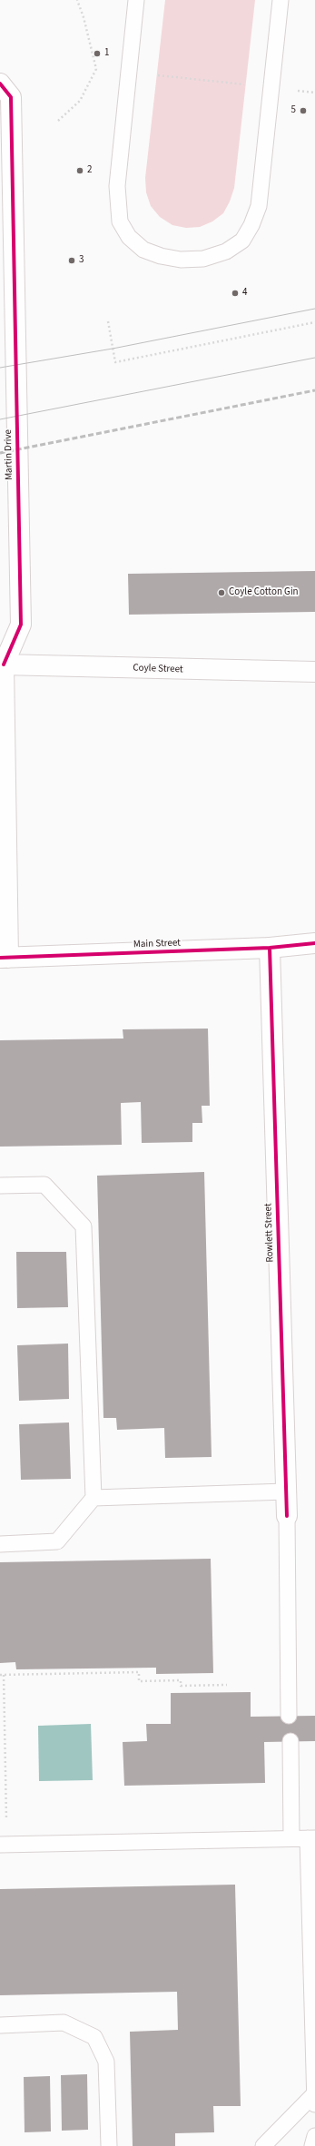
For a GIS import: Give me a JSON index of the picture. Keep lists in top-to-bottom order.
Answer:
{
  "streets": {
    "street": [
      "Martin Drive",
      "Coyle Street",
      "Main Street",
      "Rowlett Street"
    ]
  },
  "crossings": [
    ["Martin Drive", "Coyle Street"],
    ["Martin Drive", "Main Street"],
    ["Main Street", "Rowlett Street"]
  ],
  "places": [
    "1",
    "5",
    "2",
    "3",
    "4",
    "Coyle Cotton Gin"
  ]
}
